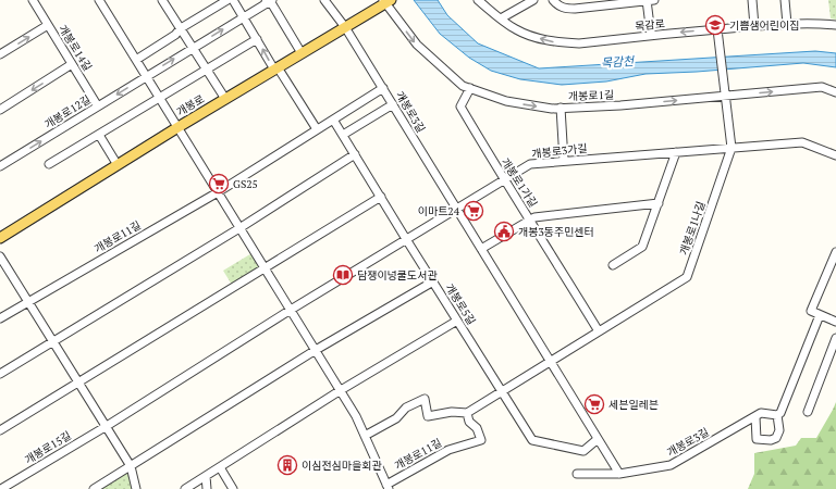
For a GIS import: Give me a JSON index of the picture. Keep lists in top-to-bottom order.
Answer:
{
  "streets": {
    "main road": ["개봉로"],
    "street": [
      "목감로",
      "개봉로14길",
      "개봉로1길",
      "개봉로12길",
      "개봉로3길",
      "개봉로3가길",
      "개봉로1가길",
      "개봉로1나길",
      "개봉로11길",
      "개봉로5길",
      "개봉로15길"
    ]
  },
  "crossings": [
    ["목감로", "개봉로1나길"],
    ["개봉로14길", "개봉로12길"],
    ["개봉로1길", "개봉로"],
    ["개봉로1길", "개봉로1가길"],
    ["개봉로1길", "개봉로1나길"],
    ["개봉로", "개봉로3길"],
    ["개봉로", "개봉로11길"],
    ["개봉로3길", "개봉로3가길"],
    ["개봉로3길", "개봉로1나길"],
    ["개봉로3길", "개봉로11길"],
    ["개봉로3길", "개봉로5길"],
    ["개봉로3가길", "개봉로1가길"],
    ["개봉로3가길", "개봉로1나길"],
    ["개봉로1가길", "개봉로1나길"],
    ["개봉로11길", "개봉로5길"]
  ],
  "one_way": ["개봉로1길"],
  "water": ["목감천"],
  "places": {
    "school or university": ["기쁨샘어린이집"],
    "supermarket": ["GS25", "이마트24", "세븐일레븐"],
    "public building": ["개봉3동주민센터"],
    "library": ["담쟁이넝쿨도서관"],
    "building": ["이심전심마을회관"]
  }
}
